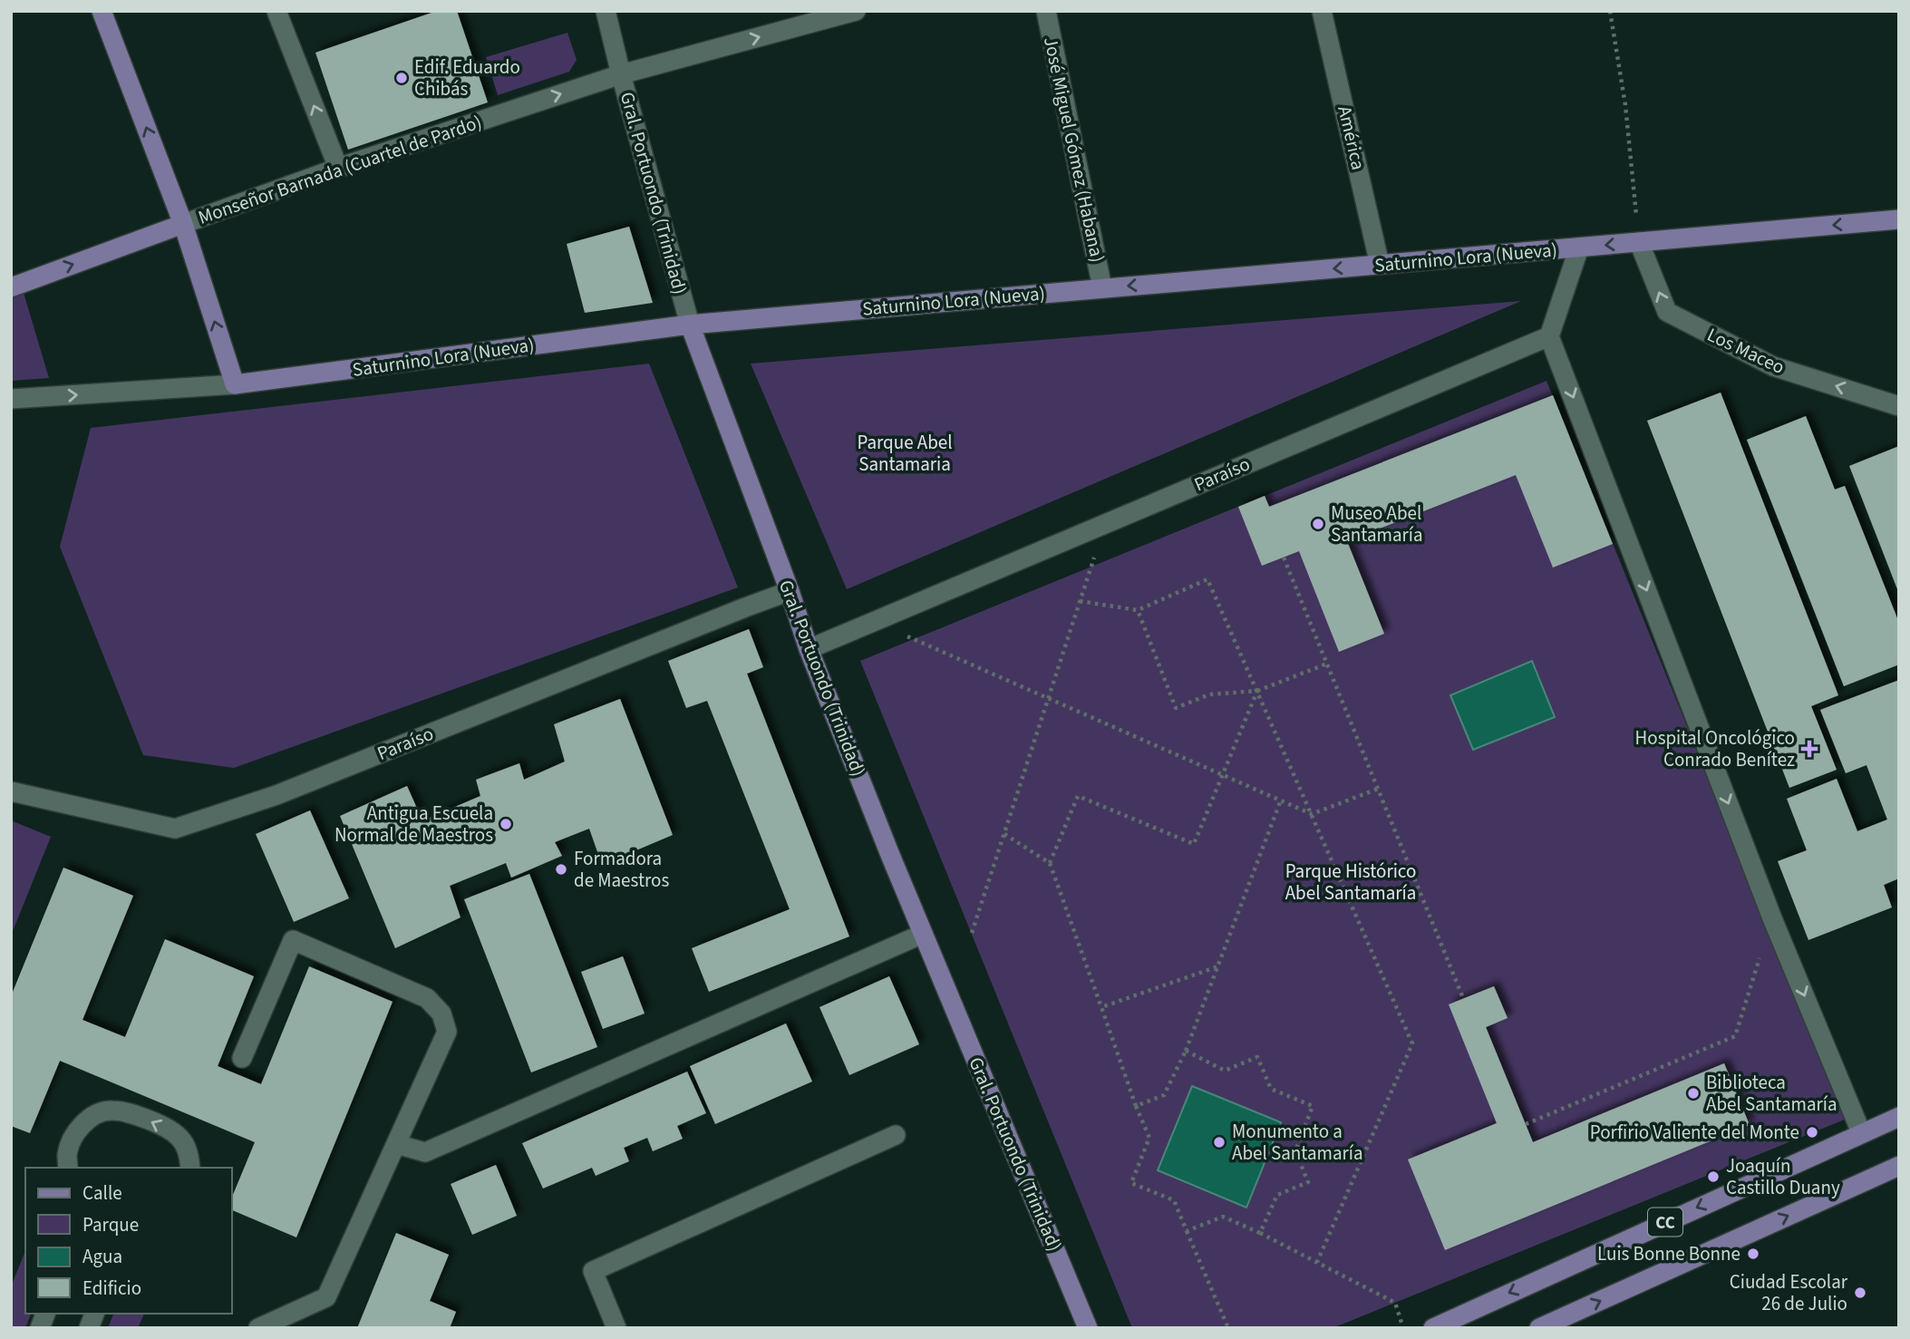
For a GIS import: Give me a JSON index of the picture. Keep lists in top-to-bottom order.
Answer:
{
  "streets": {
    "main road": [
      "Monseñor Barnada (Cuartel de Pardo)",
      "Gral. Portuondo (Trinidad)",
      "Saturnino Lora (Nueva)",
      "CC"
    ],
    "street": [
      "América",
      "José Miguel Gómez (Habana)",
      "Los Maceo",
      "Paraíso"
    ]
  },
  "crossings": [
    ["América", "Saturnino Lora (Nueva)"],
    ["José Miguel Gómez (Habana)", "Saturnino Lora (Nueva)"],
    ["Monseñor Barnada (Cuartel de Pardo)", "Gral. Portuondo (Trinidad)"],
    ["Gral. Portuondo (Trinidad)", "Saturnino Lora (Nueva)"],
    ["Gral. Portuondo (Trinidad)", "Paraíso"],
    ["Saturnino Lora (Nueva)", "Los Maceo"]
  ],
  "one_way": ["Monseñor Barnada (Cuartel de Pardo)", "Los Maceo"],
  "parks": ["Parque Abel Santamaria", "Parque Histórico Abel Santamaría"],
  "places": {
    "other": [
      "Edif. Eduardo Chibás",
      "Museo Abel Santamaría",
      "Antigua Escuela Normal de Maestros",
      "Formadora de Maestros",
      "Biblioteca Abel Santamaría",
      "Porfirio Valiente del Monte",
      "Monumento a Abel Santamaría",
      "Joaquín Castillo Duany",
      "Luis Bonne Bonne",
      "Ciudad Escolar 26 de Julio"
    ],
    "health": ["Hospital Oncológico Conrado Benítez"]
  },
  "legend": [
    "Calle",
    "Parque",
    "Agua",
    "Edificio"
  ]
}
